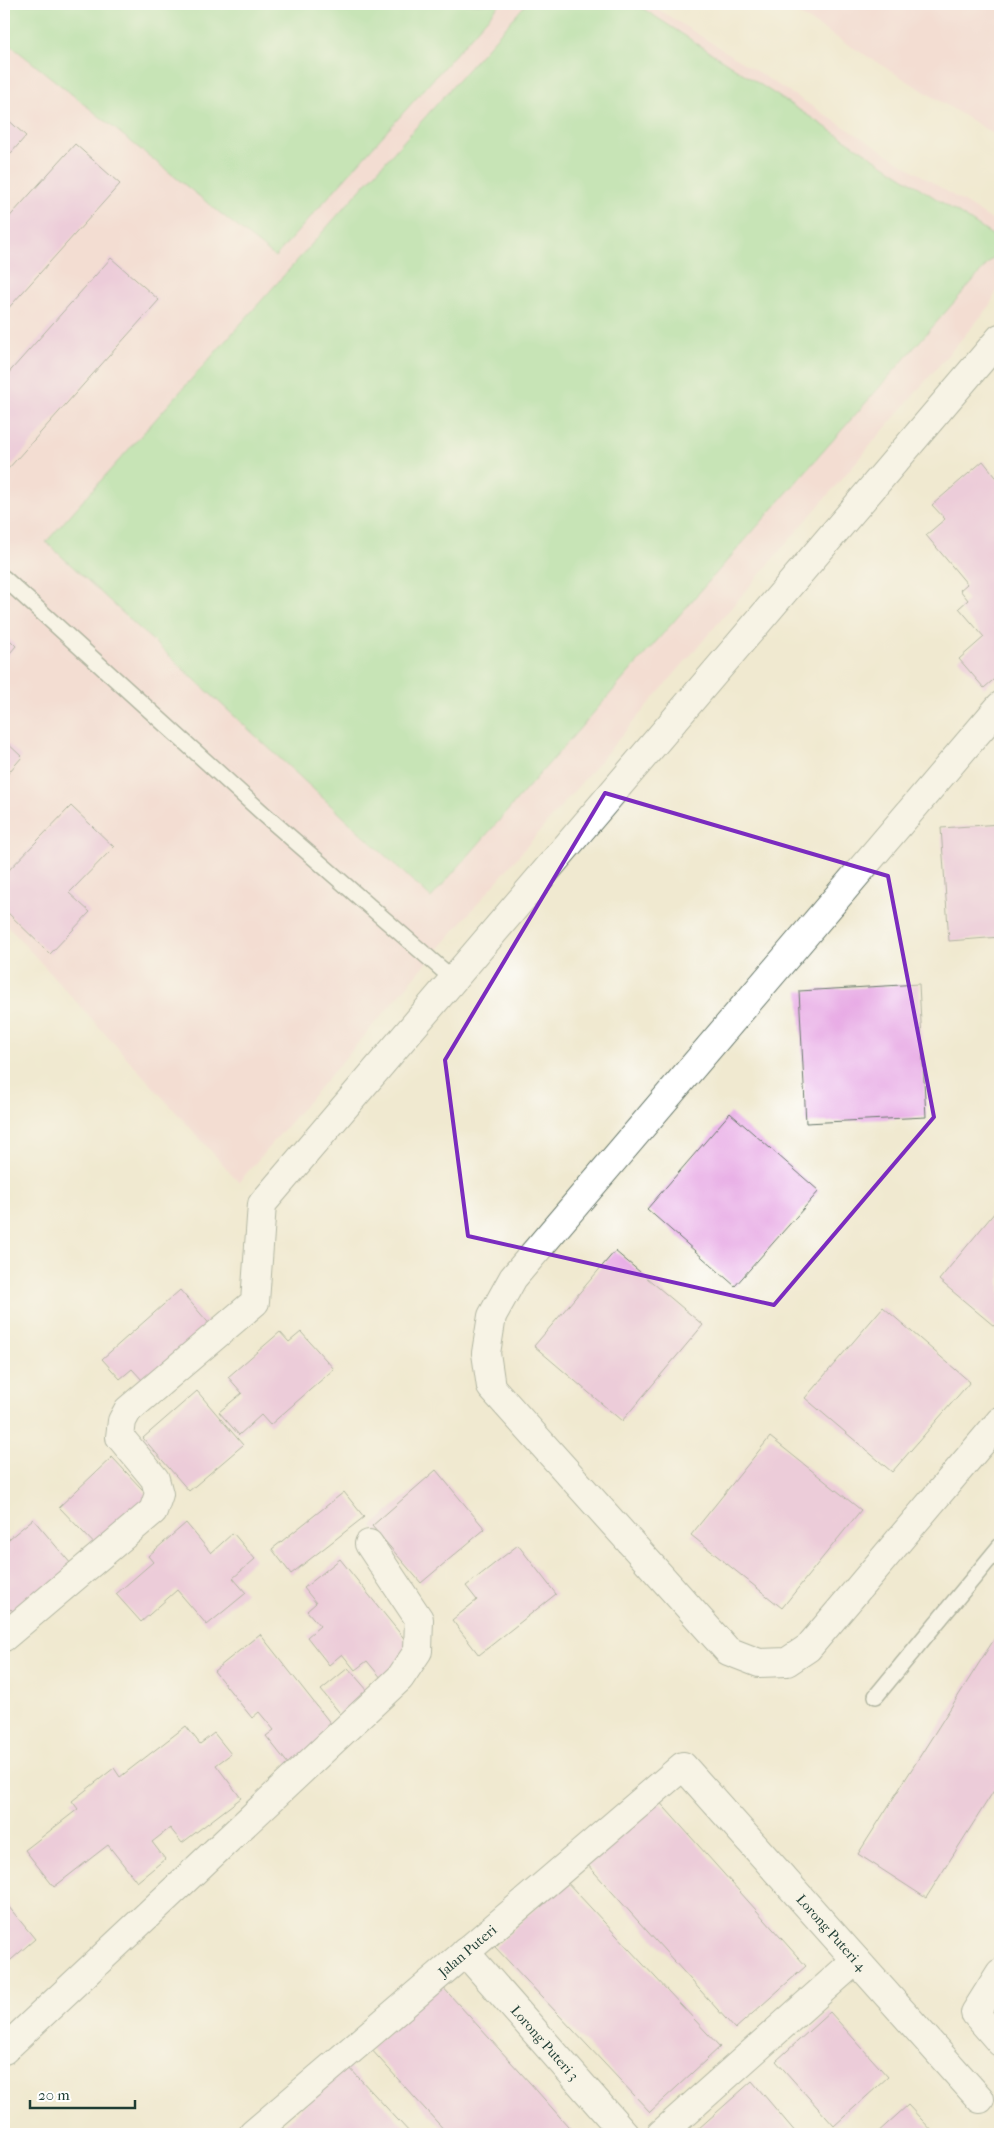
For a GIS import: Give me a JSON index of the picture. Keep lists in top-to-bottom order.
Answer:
{
  "streets": {
    "street": ["Lorong Puteri 4", "Jalan Puteri", "Lorong Puteri 3"]
  },
  "crossings": [
    ["Lorong Puteri 4", "Jalan Puteri"],
    ["Jalan Puteri", "Lorong Puteri 3"]
  ],
  "scale_bar": "20 m"
}
